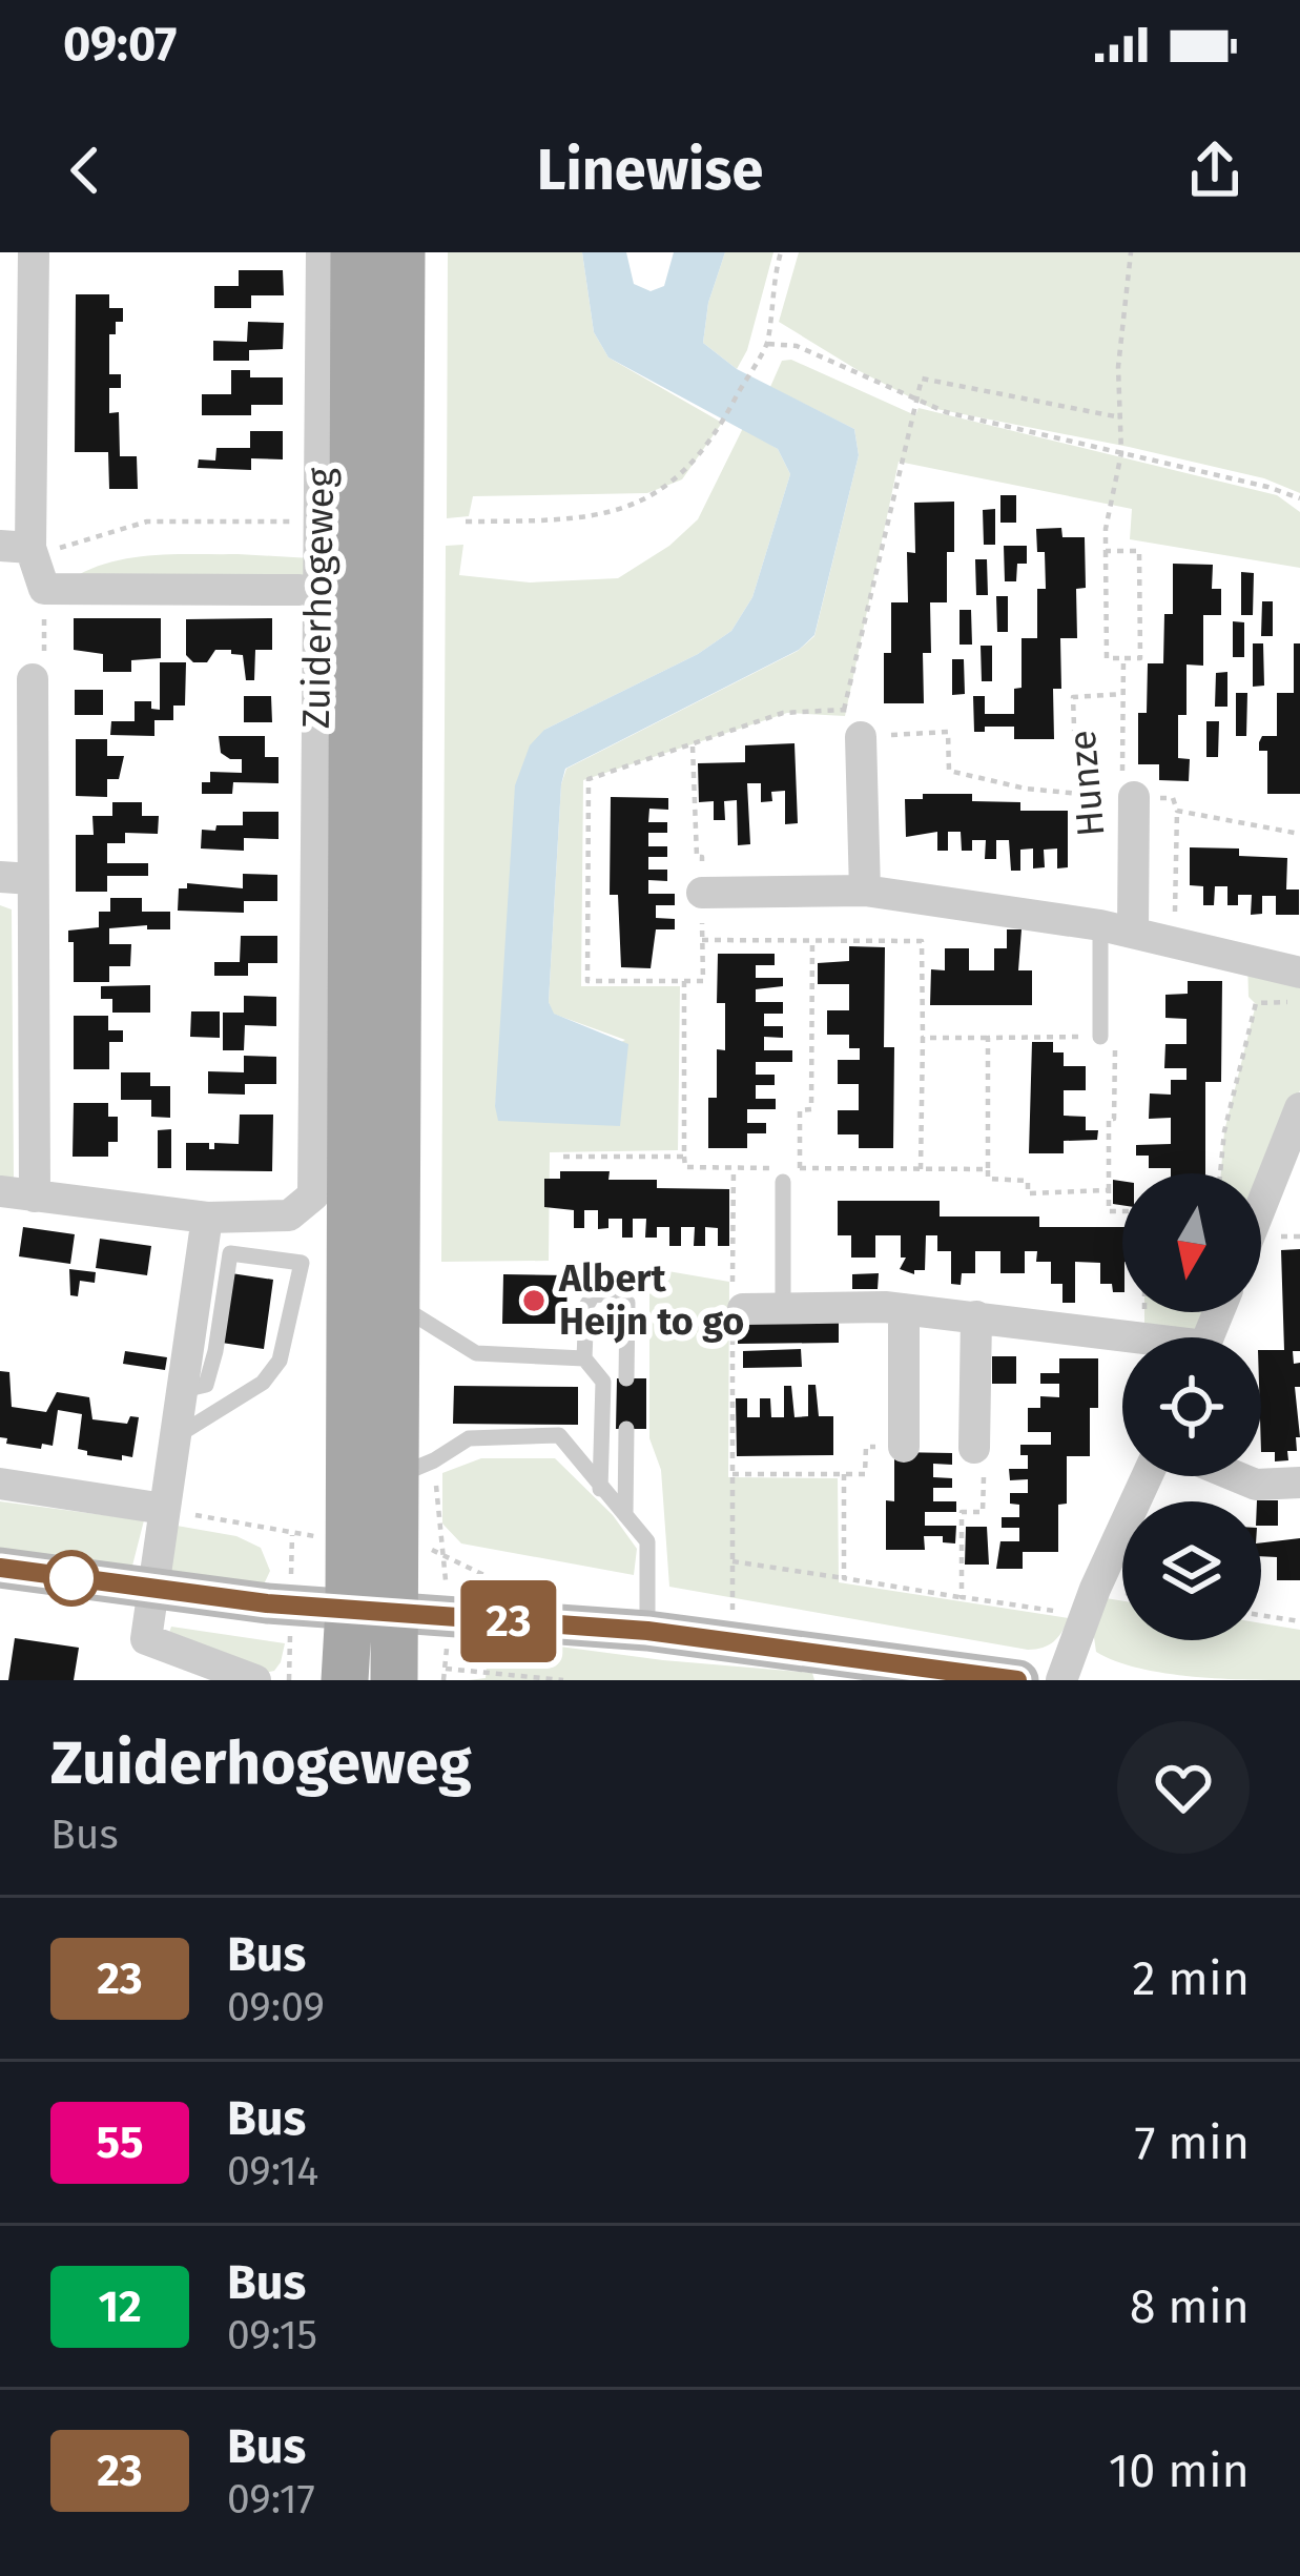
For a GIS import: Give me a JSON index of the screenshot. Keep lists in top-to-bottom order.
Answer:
{
  "streets": {
    "main road": ["Zuiderhogeweg"],
    "street": ["Hunze"]
  },
  "places": ["Albert Heijn to go"],
  "lines": ["bus line 23"],
  "north": "bottom",
  "page": {
    "status": "09:07",
    "header": "Linewise",
    "on_map": "23",
    "heading": ["Zuiderhogeweg", "Bus"],
    "list": [
      {
        "mark": "23",
        "name": "Bus",
        "note": "09:09",
        "value": "2 min"
      },
      {
        "mark": "55",
        "name": "Bus",
        "note": "09:14",
        "value": "7 min"
      },
      {
        "mark": "12",
        "name": "Bus",
        "note": "09:15",
        "value": "8 min"
      },
      {
        "mark": "23",
        "name": "Bus",
        "note": "09:17",
        "value": "10 min"
      }
    ]
  }
}
